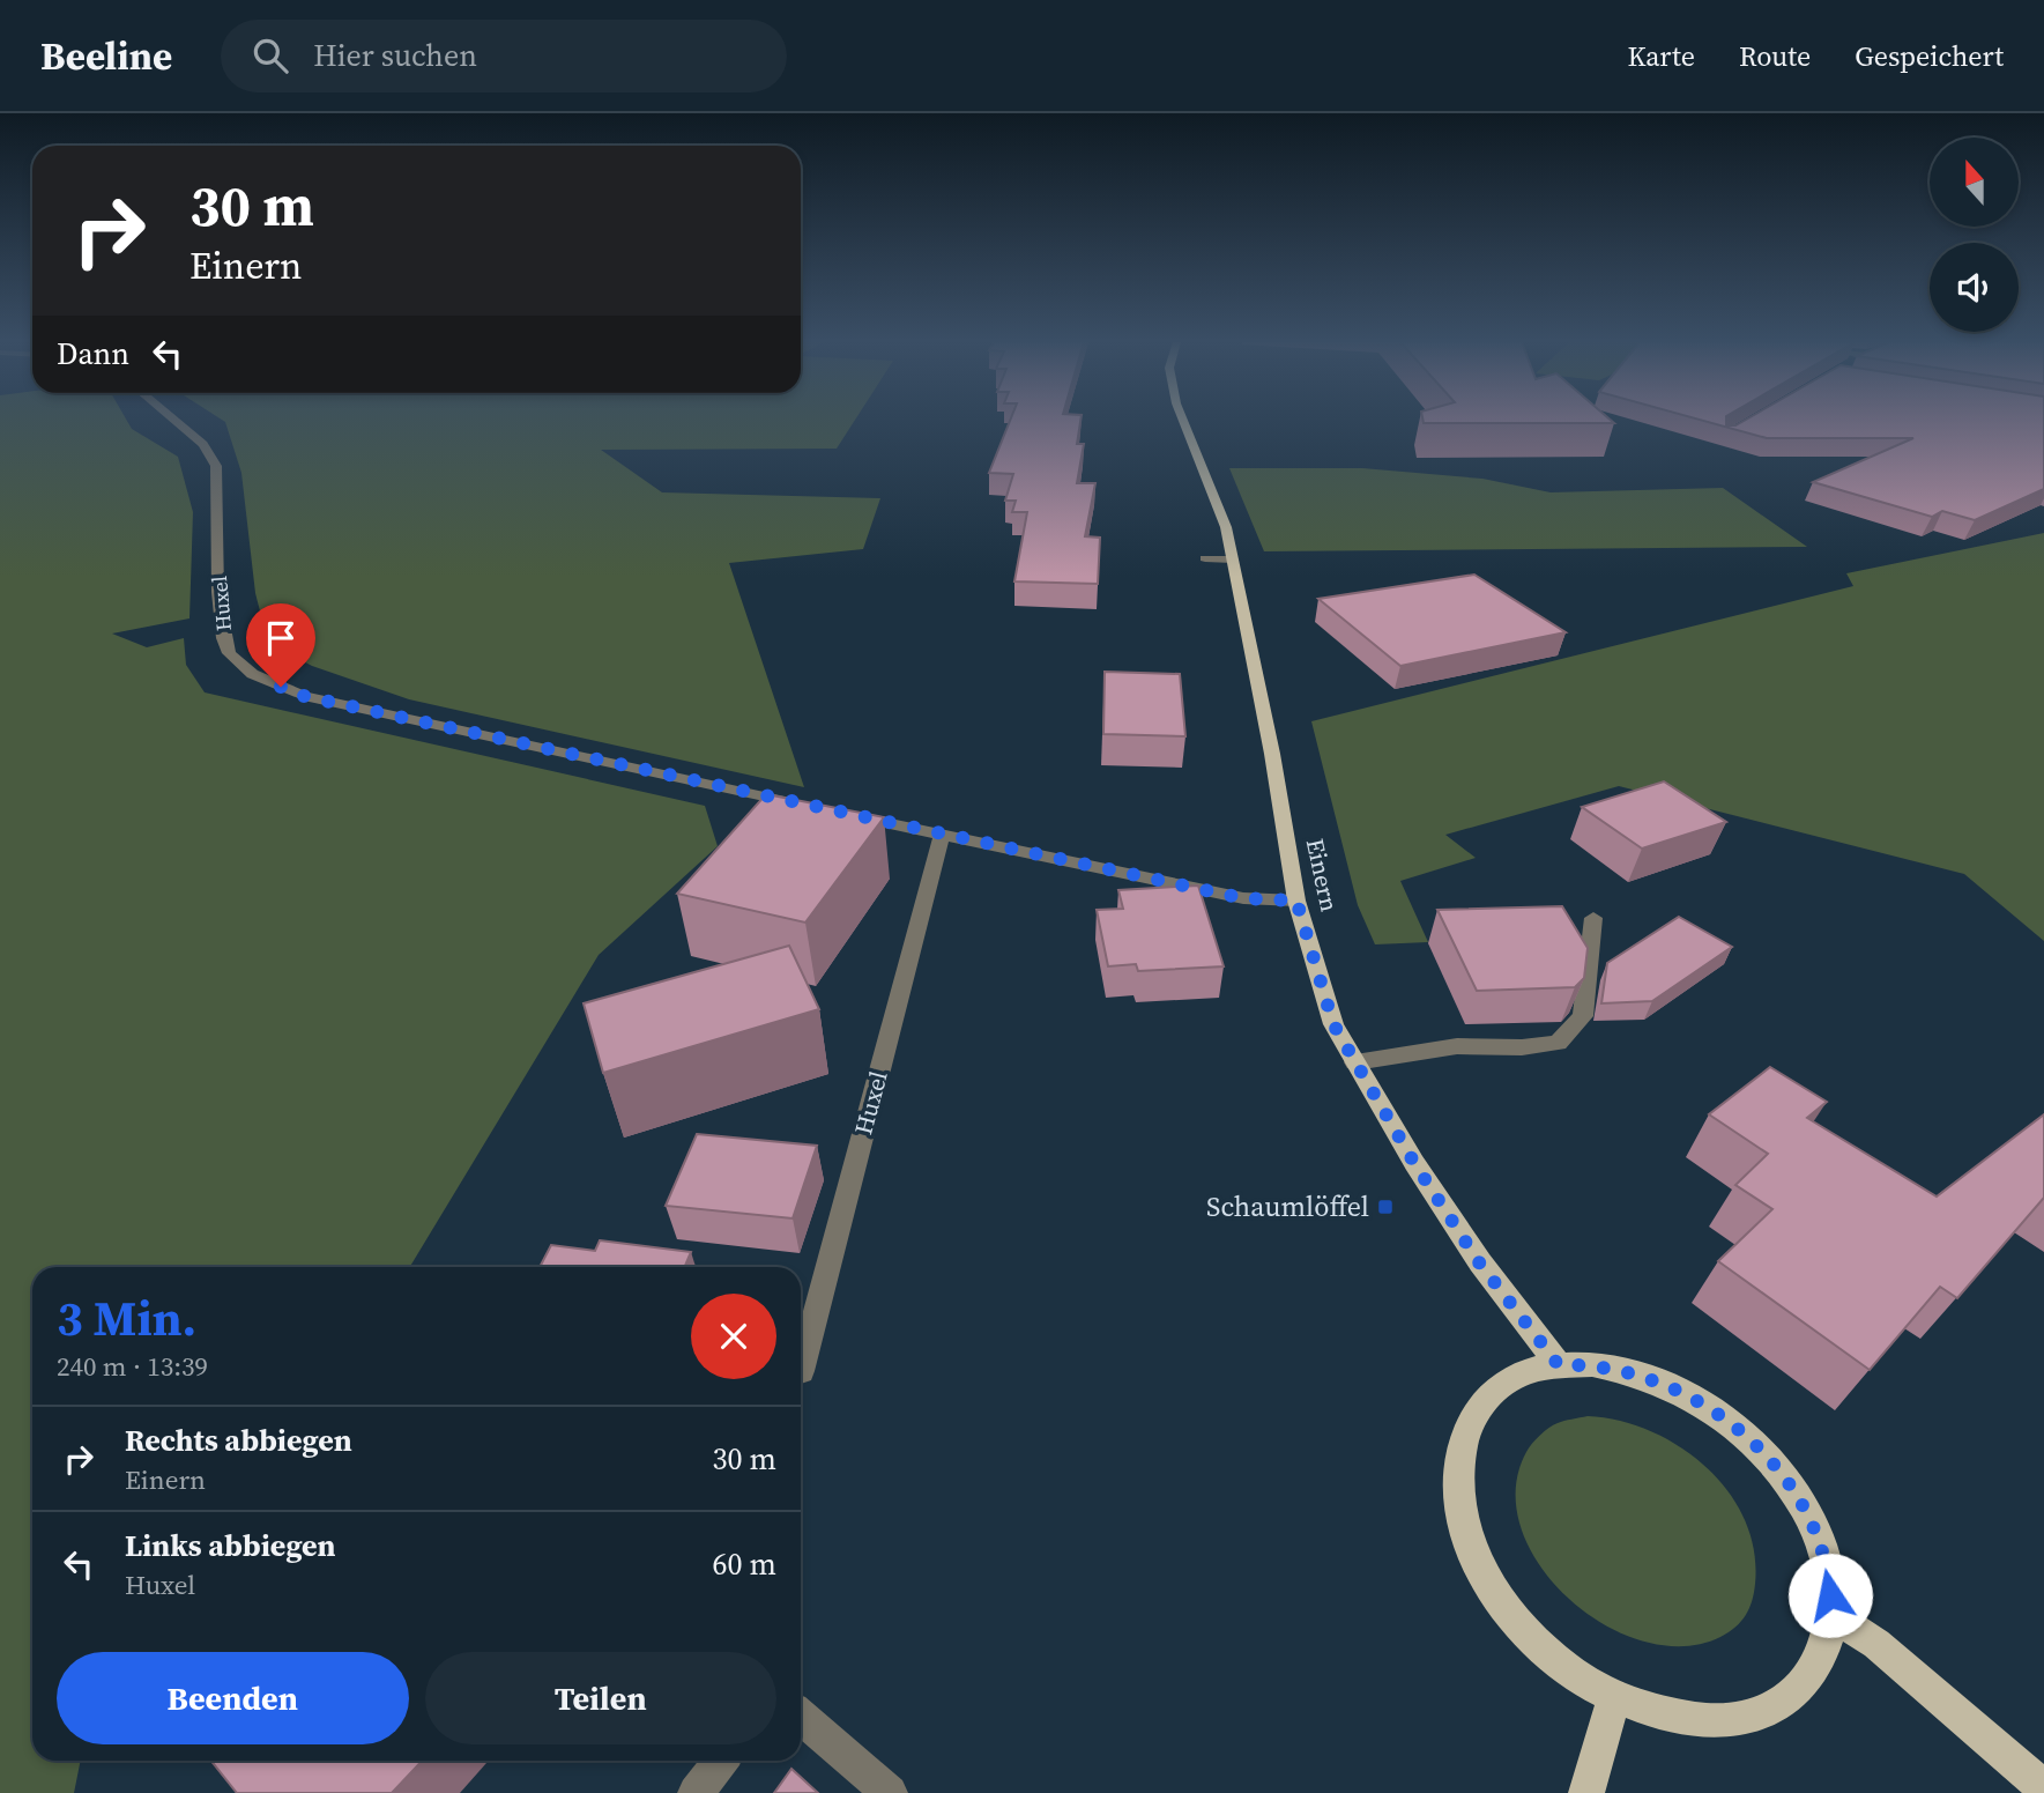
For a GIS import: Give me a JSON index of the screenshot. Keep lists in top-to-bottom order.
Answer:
{
  "streets": {
    "main road": ["Einern"],
    "street": ["Huxel"]
  },
  "places": {
    "transit": ["Schaumlöffel"]
  },
  "north": "top",
  "page": {
    "header": "Beeline",
    "search": "Hier suchen",
    "nav": ["Karte", "Route", "Gespeichert"],
    "turn": ["30 m", "Einern"],
    "then": "Dann",
    "heading": ["3 Min.", "240 m · 13:39"],
    "list": [
      {
        "name": "Rechts abbiegen",
        "note": "Einern",
        "value": "30 m"
      },
      {
        "name": "Links abbiegen",
        "note": "Huxel",
        "value": "60 m"
      }
    ],
    "buttons": ["Beenden", "Teilen"]
  }
}
